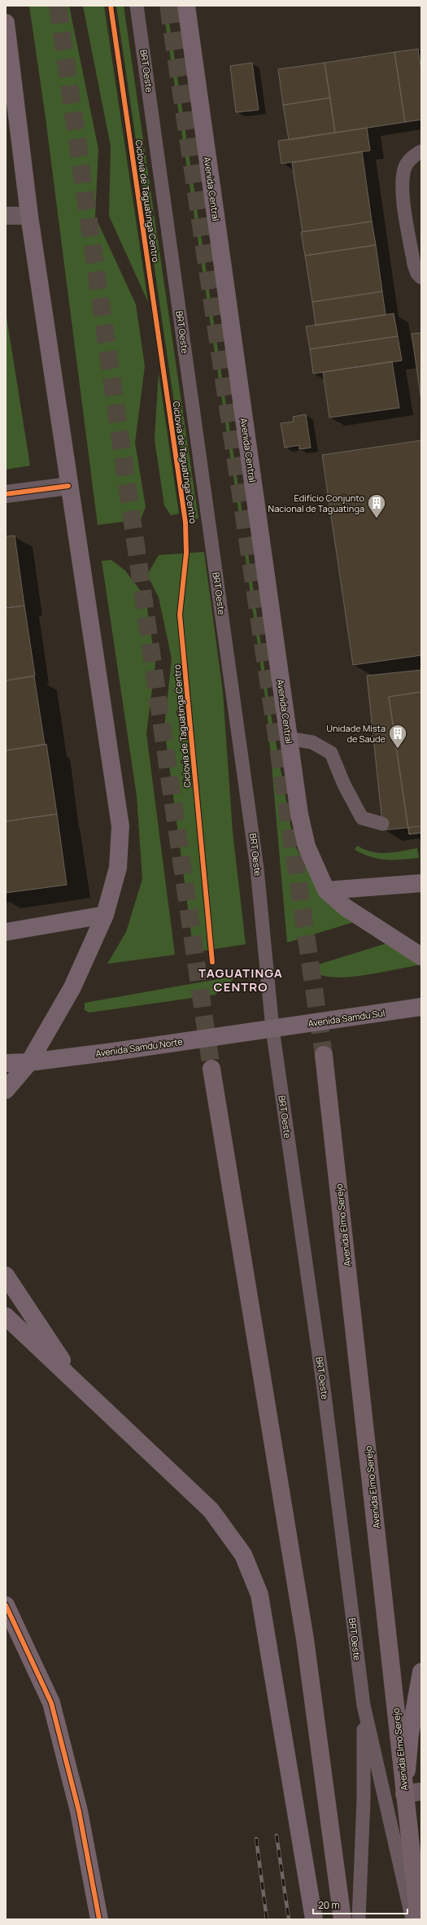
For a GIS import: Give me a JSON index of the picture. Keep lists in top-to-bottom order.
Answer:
{
  "streets": {
    "main road": [
      "Avenida Central",
      "Avenida Samdu Sul",
      "Avenida Samdu Norte",
      "Avenida Elmo Serejo"
    ],
    "lane": ["BRT Oeste"],
    "cycle path": ["Ciclovia de Taguatinga Centro"]
  },
  "crossings": [
    ["BRT Oeste", "Avenida Samdu Sul"],
    ["BRT Oeste", "Avenida Samdu Norte"],
    ["Avenida Samdu Sul", "Avenida Samdu Norte"]
  ],
  "districts": ["TAGUATINGA CENTRO"],
  "places": {
    "building": ["Edifício Conjunto Nacional de Taguatinga", "Unidade Mista de Saúde"]
  },
  "scale_bar": "20 m"
}
